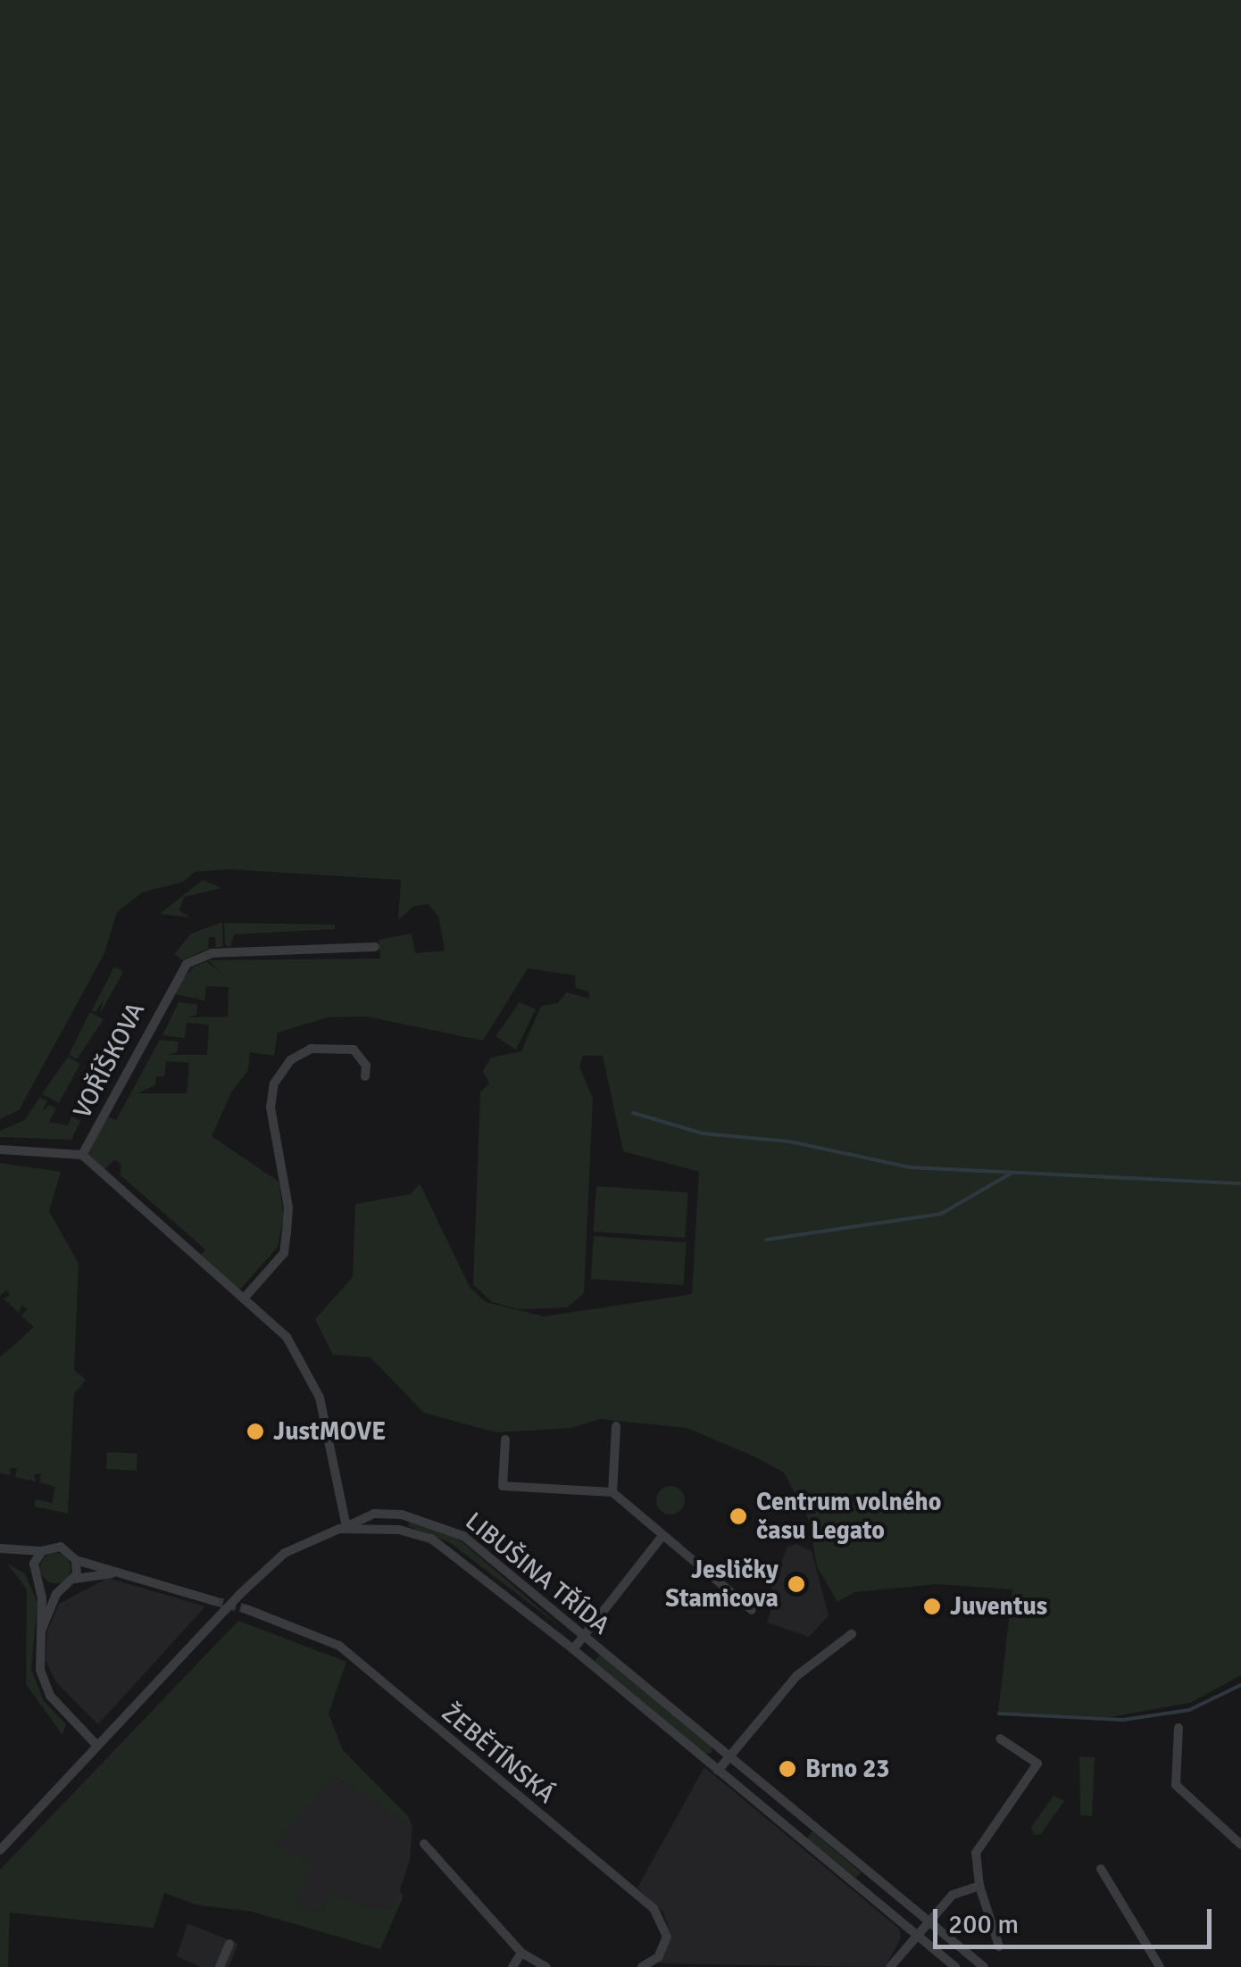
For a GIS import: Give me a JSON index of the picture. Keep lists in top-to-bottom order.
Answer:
{
  "streets": {
    "street": ["VOŘÍŠKOVA", "LIBUŠINA TŘÍDA", "ŽEBĚTÍNSKÁ"]
  },
  "crossings": [
    ["VOŘÍŠKOVA", "LIBUŠINA TŘÍDA"]
  ],
  "places": [
    "JustMOVE",
    "Centrum volného času Legato",
    "Jesličky Stamicova",
    "Juventus",
    "Brno 23"
  ],
  "scale_bar": "200 m"
}
